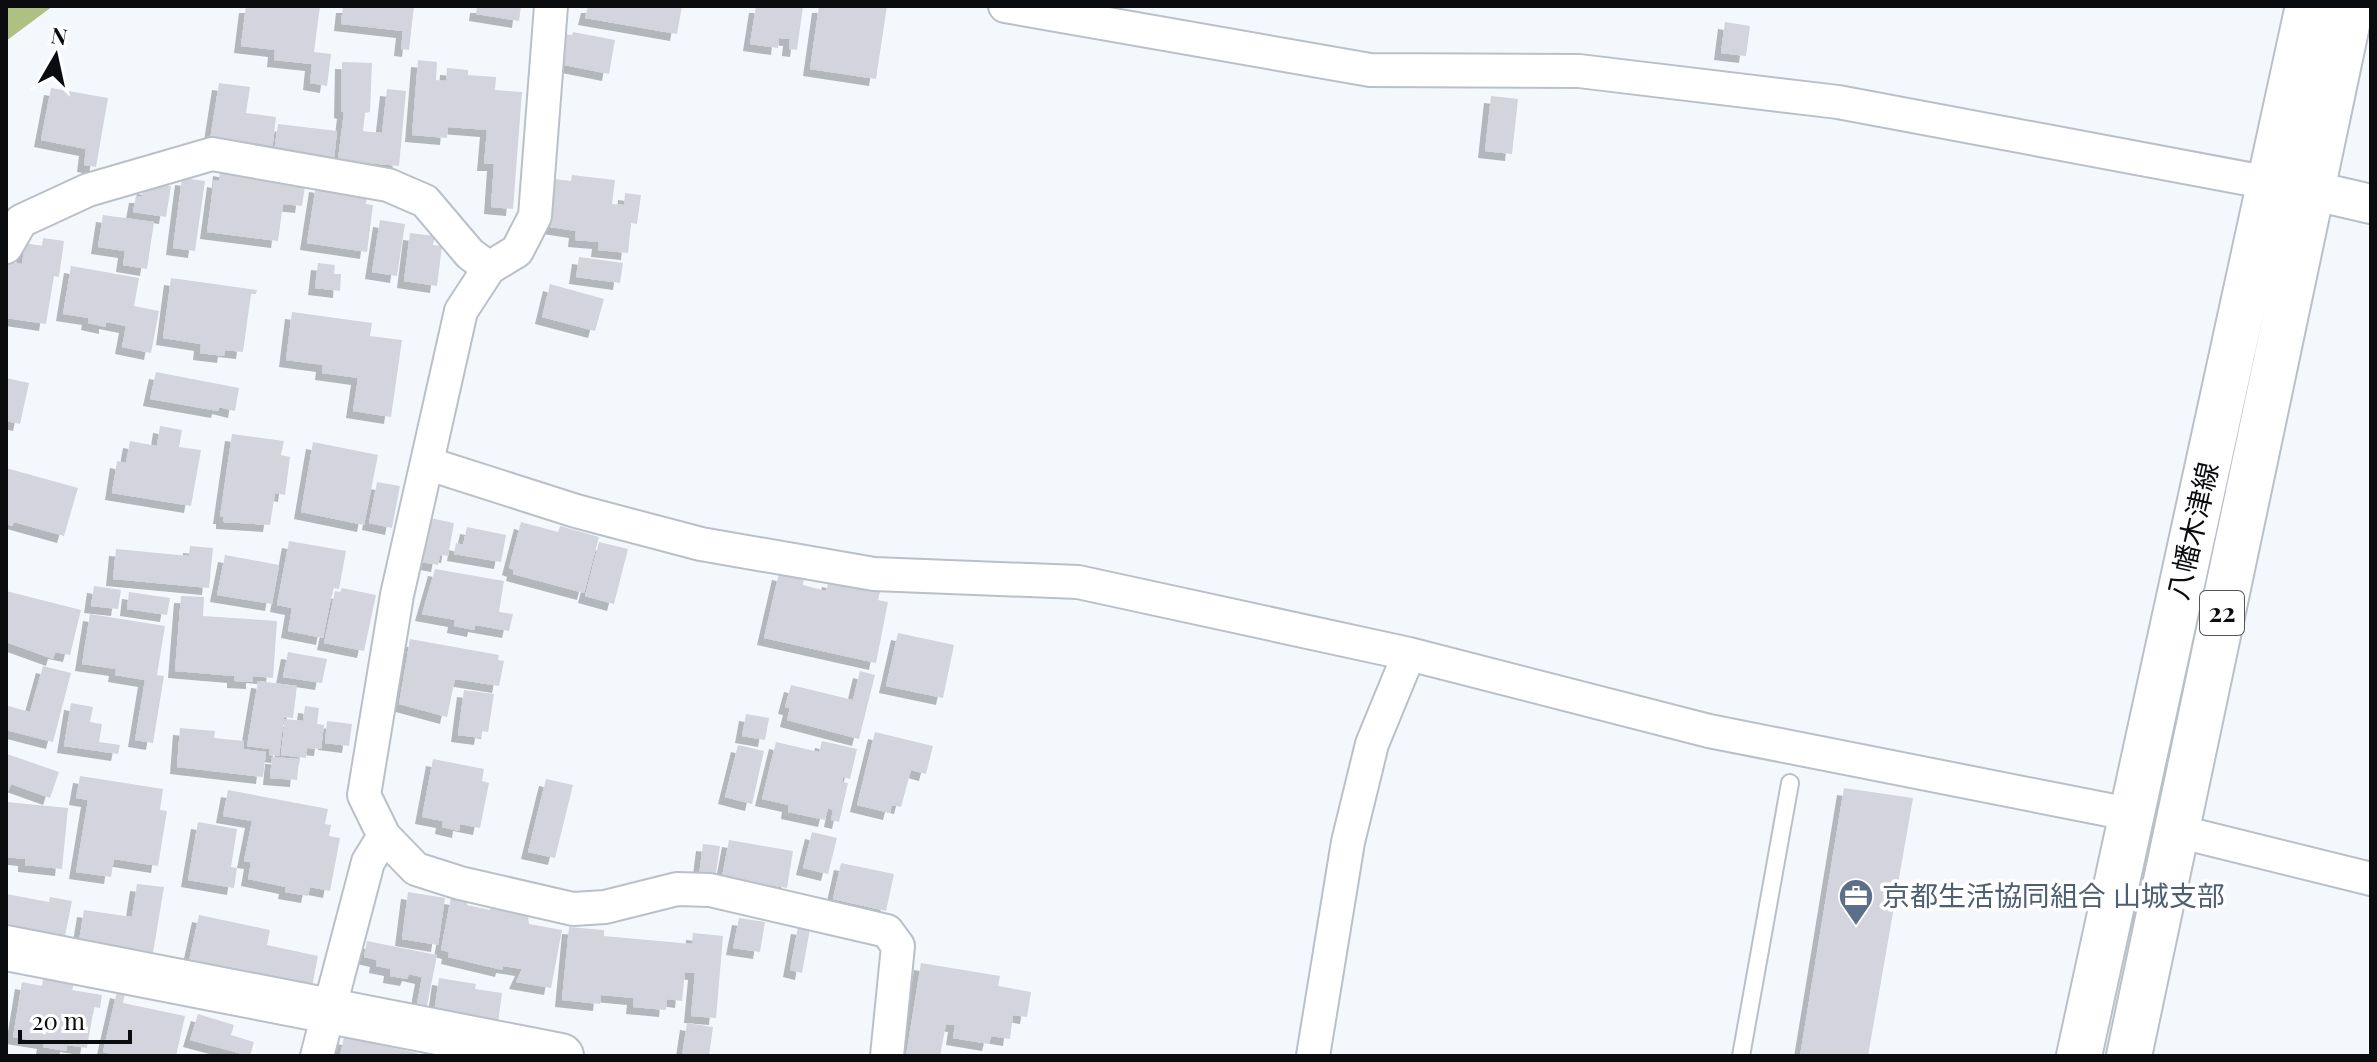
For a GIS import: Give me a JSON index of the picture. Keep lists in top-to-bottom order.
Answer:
{
  "streets": {
    "main road": ["八幡木津線", "22"]
  },
  "places": {
    "office": ["京都生活協同組合 山城支部"]
  },
  "scale_bar": "20 m",
  "north": "top"
}
